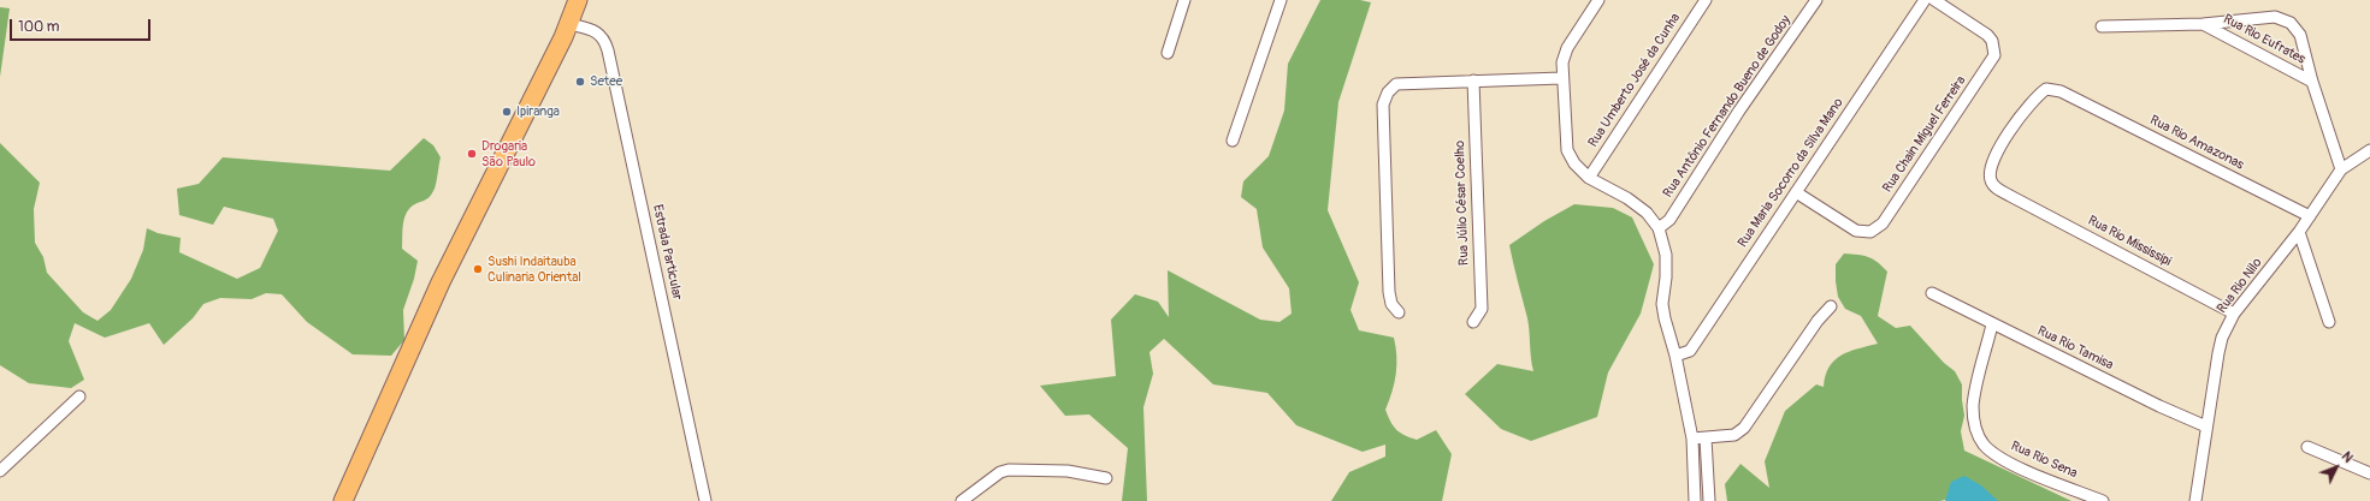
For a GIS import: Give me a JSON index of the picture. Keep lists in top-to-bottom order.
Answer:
{
  "streets": {
    "street": [
      "Rua Rio Eufrates",
      "Rua Umberto José da Cunha",
      "Rua Antônio Fernando Bueno de Godoy",
      "Rua Chain Miguel Ferreira",
      "Rua Rio Amazonas",
      "Rua Maria Socorro da Silva Mano",
      "Rua Júlio César Coelho",
      "Rua Rio Mississipi",
      "Estrada Particular",
      "Rua Rio Nilo",
      "Rua Rio Tamisa",
      "Rua Rio Sena"
    ]
  },
  "crossings": [
    ["Rua Rio Eufrates", "Rua Rio Nilo"],
    ["Rua Chain Miguel Ferreira", "Rua Maria Socorro da Silva Mano"],
    ["Rua Rio Amazonas", "Rua Rio Mississipi"],
    ["Rua Rio Amazonas", "Rua Rio Nilo"],
    ["Rua Rio Mississipi", "Rua Rio Nilo"],
    ["Rua Rio Nilo", "Rua Rio Tamisa"],
    ["Rua Rio Tamisa", "Rua Rio Sena"]
  ],
  "places": [
    "Setee",
    "Ipiranga",
    "Drogaria São Paulo",
    "Sushi Indaitauba Culinaria Oriental"
  ],
  "scale_bar": "100 m",
  "north": "top right"
}
